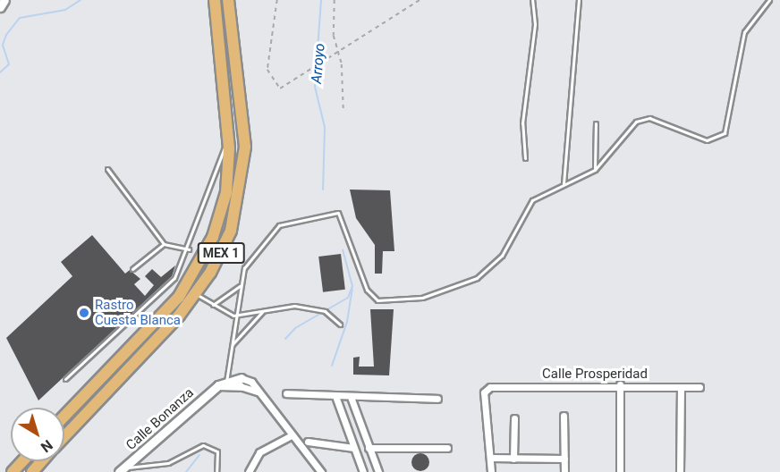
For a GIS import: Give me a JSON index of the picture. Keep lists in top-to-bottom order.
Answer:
{
  "streets": {
    "highway": ["MEX 1"],
    "street": ["Calle Prosperidad", "Calle Bonanza"]
  },
  "water": ["Arroyo"],
  "places": ["Rastro Cuesta Blanca"],
  "north": "bottom right"
}
